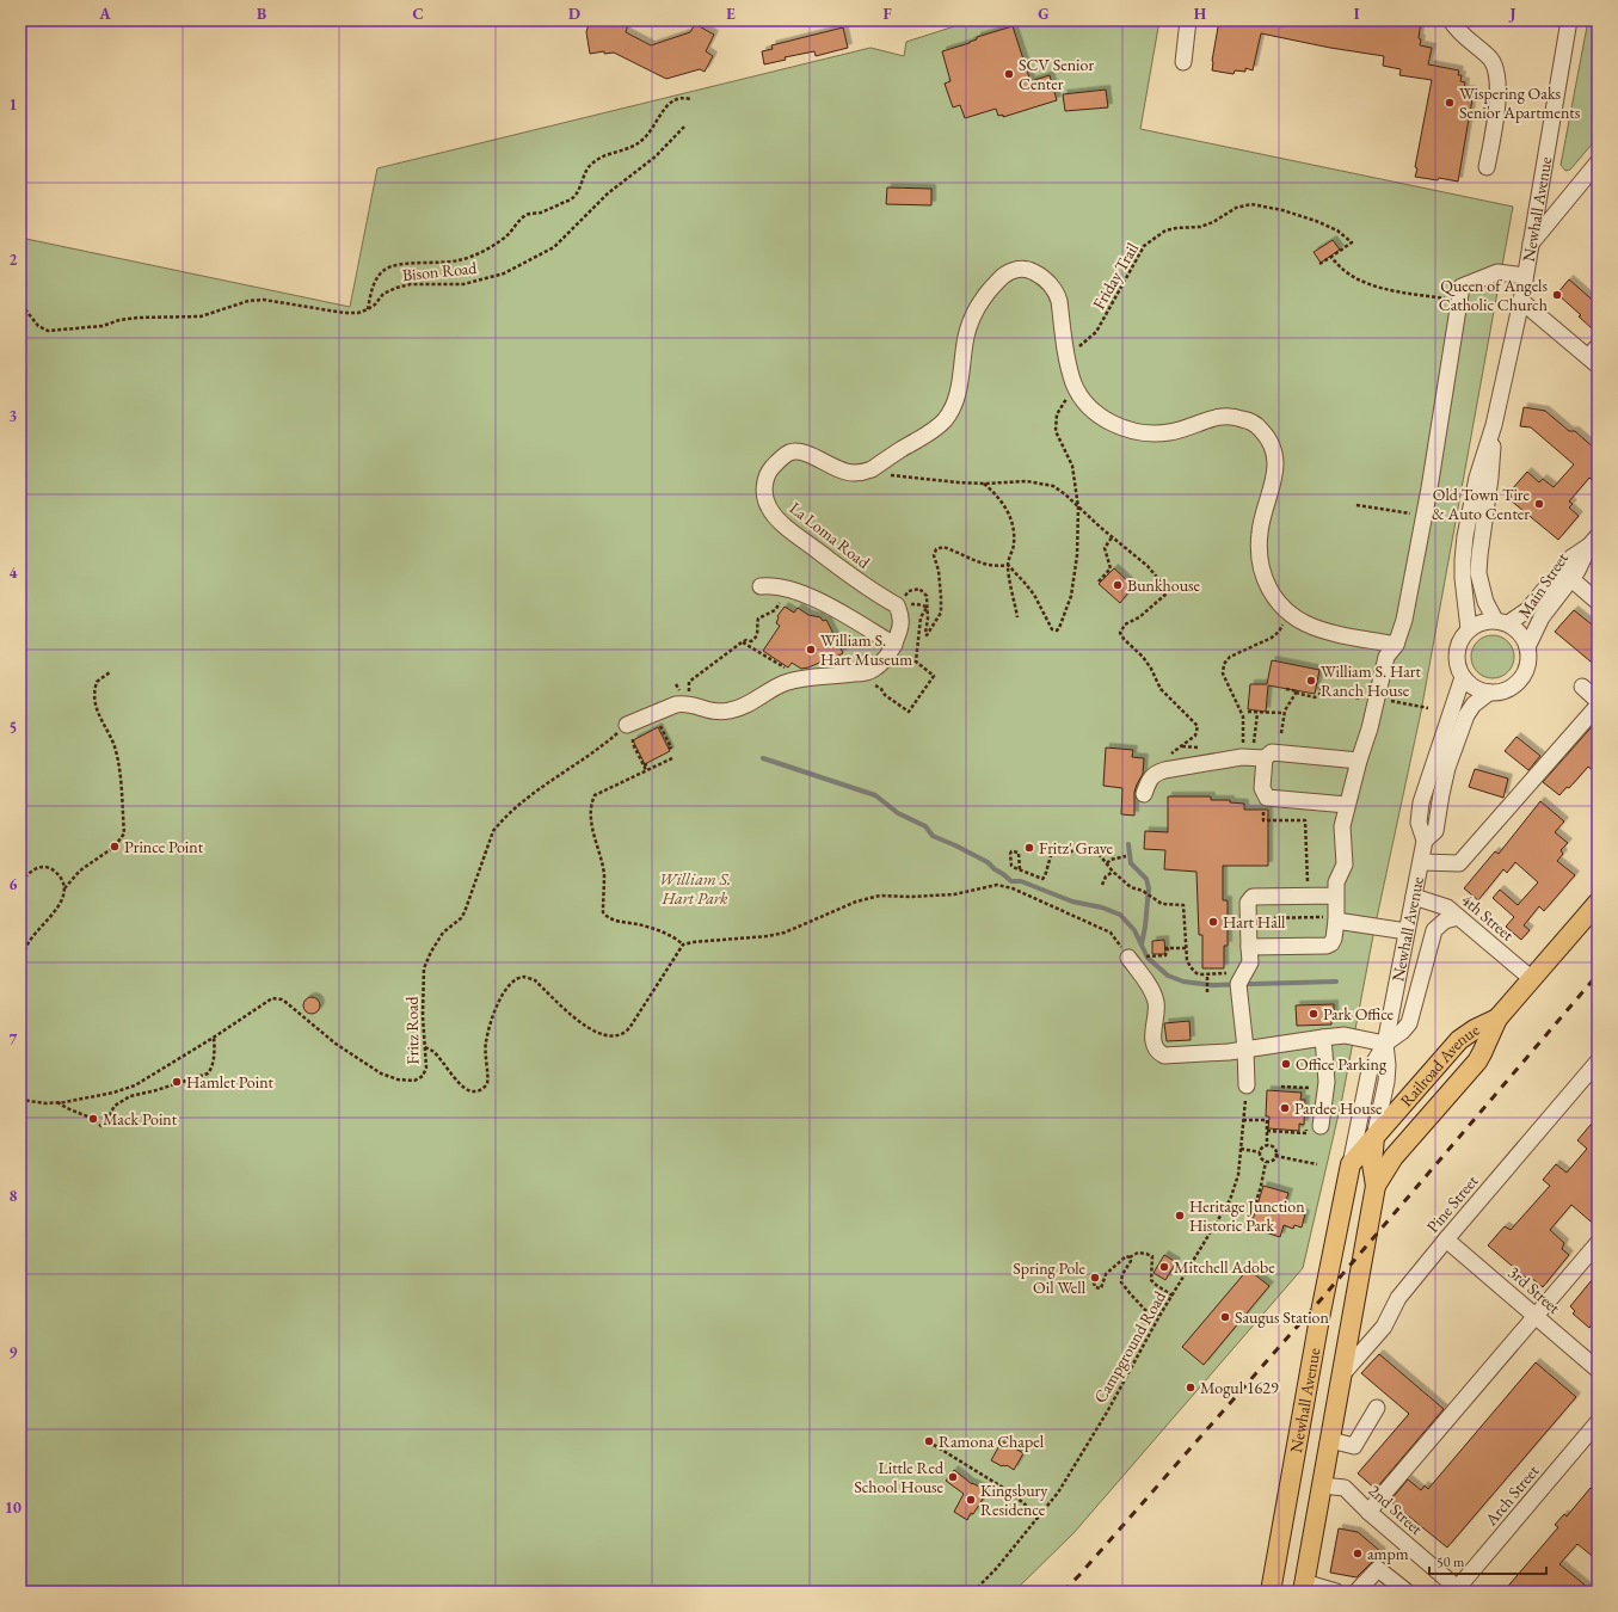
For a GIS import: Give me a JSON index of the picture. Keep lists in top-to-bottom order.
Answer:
{
  "streets": {
    "main road": ["Newhall Avenue", "Railroad Avenue"],
    "street": [
      "La Loma Road",
      "Main Street",
      "4th Street",
      "Pine Street",
      "3rd Street",
      "Arch Street",
      "2nd Street"
    ],
    "path": [
      "Bison Road",
      "Friday Trail",
      "Fritz Road",
      "Campground Road"
    ]
  },
  "crossings": [
    ["Newhall Avenue", "Main Street"],
    ["Newhall Avenue", "4th Street"],
    ["Newhall Avenue", "Railroad Avenue"],
    ["Newhall Avenue", "Pine Street"],
    ["Newhall Avenue", "2nd Street"],
    ["Friday Trail", "La Loma Road"],
    ["La Loma Road", "Fritz Road"],
    ["4th Street", "Railroad Avenue"],
    ["Pine Street", "3rd Street"],
    ["Arch Street", "2nd Street"]
  ],
  "parks": ["William S. Hart Park"],
  "places": [
    "SCV Senior Center",
    "Wispering Oaks Senior Apartments",
    "Queen of Angels Catholic Church",
    "Old Town Tire & Auto Center",
    "Bunkhouse",
    "William S. Hart Museum",
    "William S. Hart Ranch House",
    "Prince Point",
    "Fritz' Grave",
    "Hart Hall",
    "Park Office",
    "Office Parking",
    "Hamlet Point",
    "Pardee House",
    "Mack Point",
    "Heritage Junction Historic Park",
    "Mitchell Adobe",
    "Spring Pole Oil Well",
    "Saugus Station",
    "Mogul 1629",
    "Ramona Chapel",
    "Little Red School House",
    "Kingsbury Residence",
    "ampm"
  ],
  "scale_bar": "50 m",
  "grid": {
    "columns": [
      "A",
      "B",
      "C",
      "D",
      "E",
      "F",
      "G",
      "H",
      "I",
      "J"
    ],
    "rows": [
      "1",
      "2",
      "3",
      "4",
      "5",
      "6",
      "7",
      "8",
      "9",
      "10"
    ]
  }
}
